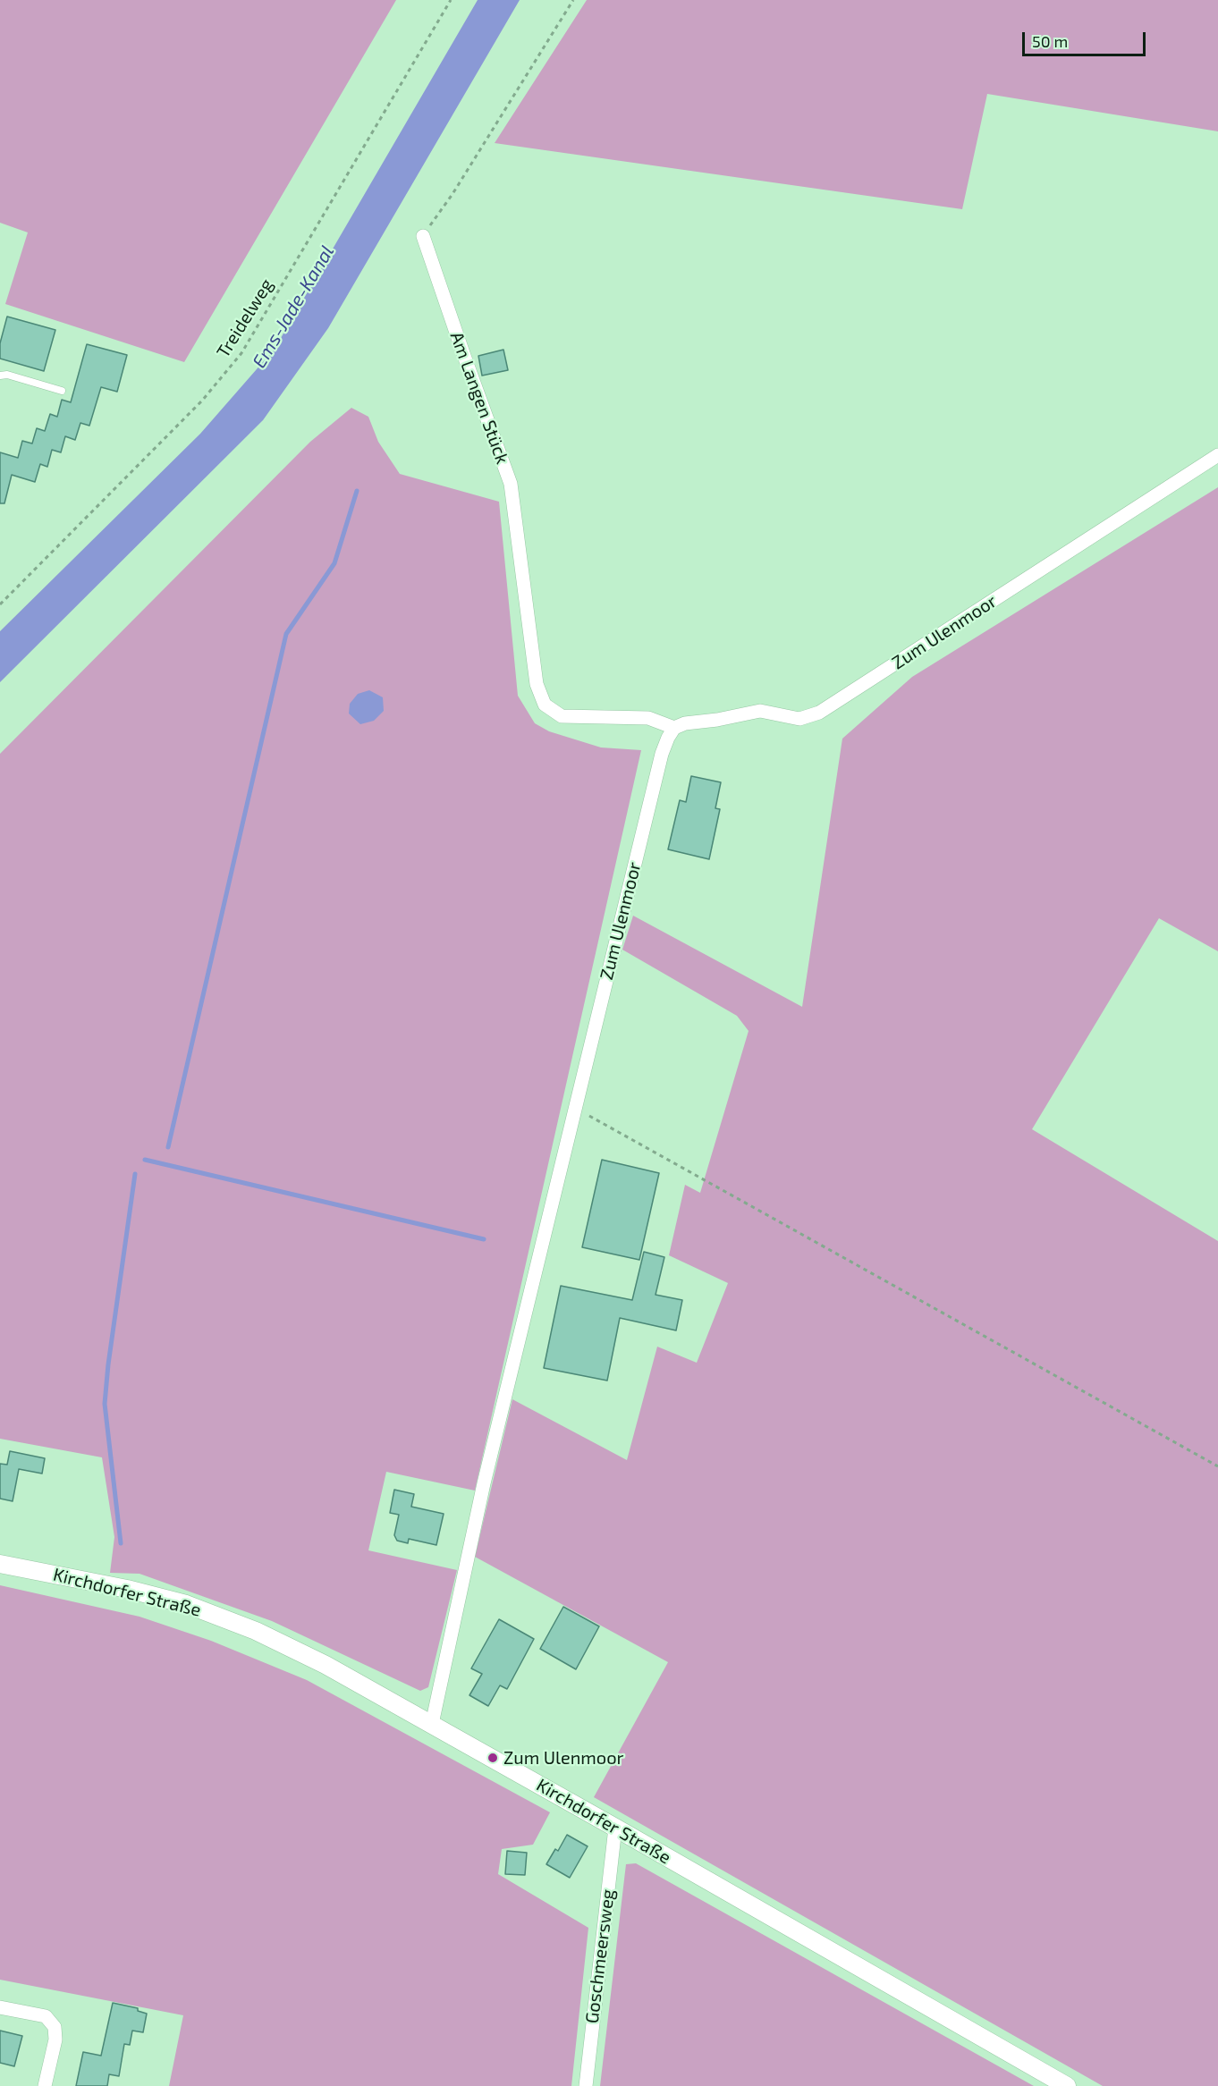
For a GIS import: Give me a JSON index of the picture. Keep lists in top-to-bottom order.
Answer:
{
  "streets": {
    "street": [
      "Am Langen Stück",
      "Zum Ulenmoor",
      "Kirchdorfer Straße",
      "Goschmeersweg"
    ],
    "path": ["Treidelweg"]
  },
  "crossings": [
    ["Am Langen Stück", "Zum Ulenmoor"],
    ["Zum Ulenmoor", "Kirchdorfer Straße"],
    ["Kirchdorfer Straße", "Goschmeersweg"]
  ],
  "water": ["Ems-Jade-Kanal"],
  "places": ["Zum Ulenmoor"],
  "scale_bar": "50 m"
}
